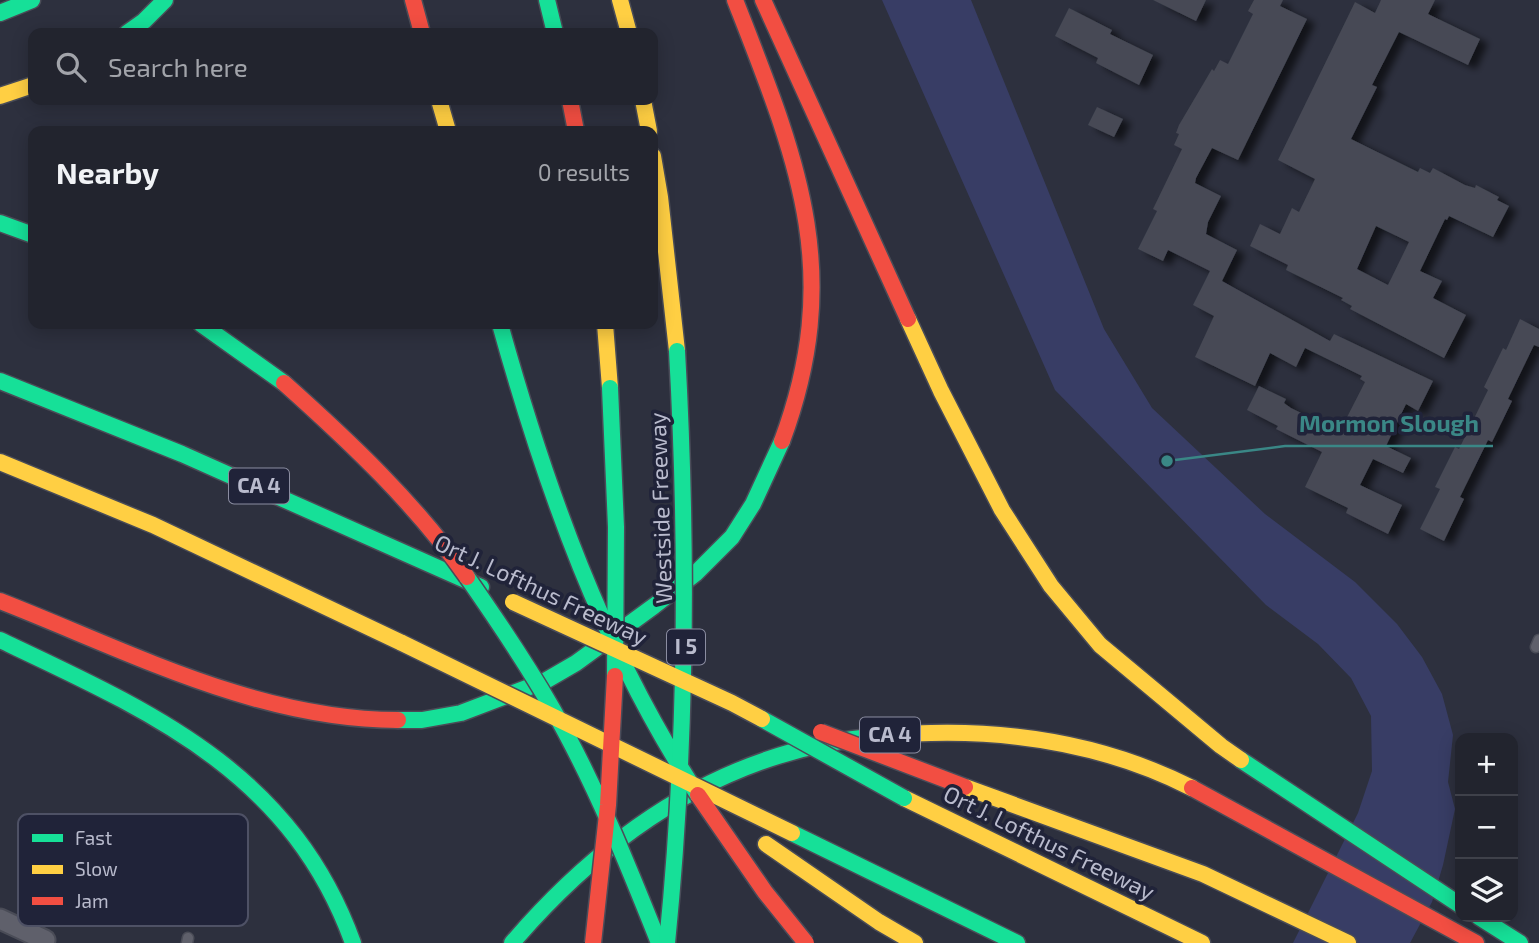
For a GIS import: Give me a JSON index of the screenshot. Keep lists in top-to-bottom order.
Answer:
{
  "streets": {
    "main road": [
      "CA 4",
      "Westside Freeway",
      "Ort J. Lofthus Freeway",
      "I 5"
    ]
  },
  "places": ["Mormon Slough"],
  "legend": ["Fast", "Slow", "Jam"],
  "page": {
    "search": "Search here",
    "heading": ["Nearby", "0 results"],
    "map_buttons": ["+", "−"]
  }
}
